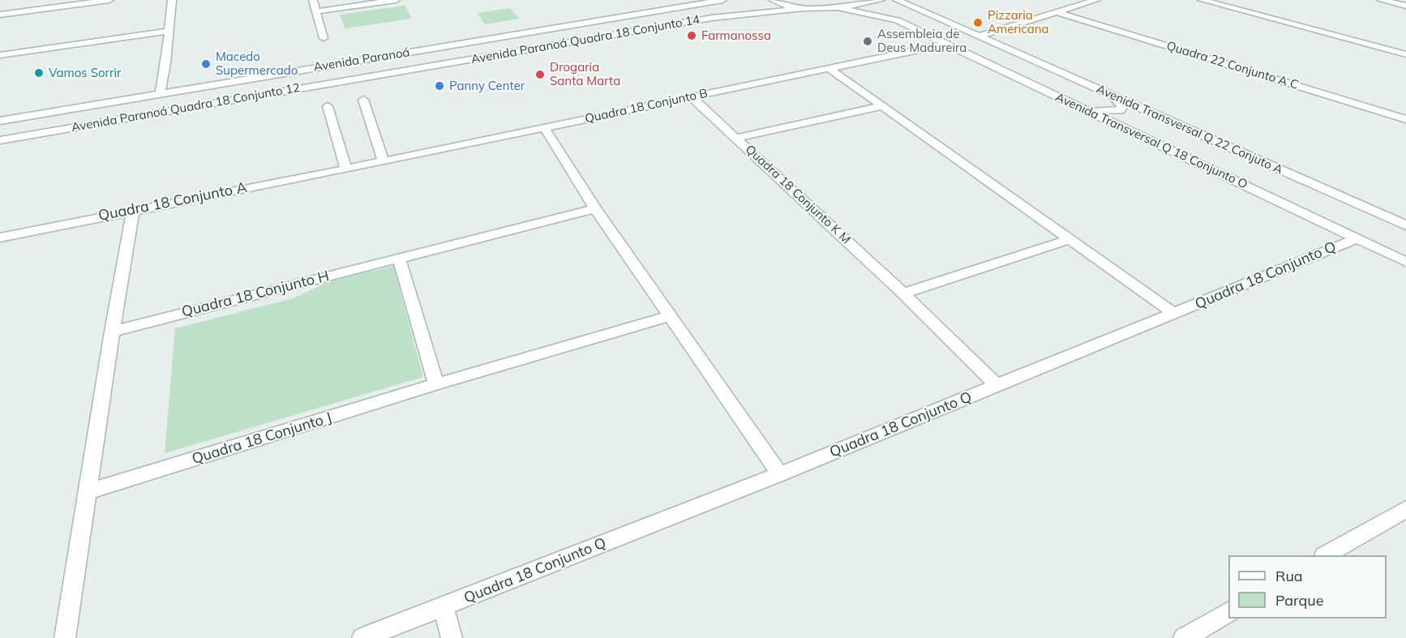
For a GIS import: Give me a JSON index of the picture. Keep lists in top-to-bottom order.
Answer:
{
  "streets": {
    "street": [
      "Avenida Paranoá Quadra 18 Conjunto 14",
      "Avenida Paranoá",
      "Quadra 22 Conjunto A C",
      "Quadra 18 Conjunto B",
      "Avenida Paranoá Quadra 18 Conjunto 12",
      "Avenida Transversal Q 22 Conjuto A",
      "Avenida Transversal Q 18 Conjunto O",
      "Quadra 18 Conjunto K M",
      "Quadra 18 Conjunto A",
      "Quadra 18 Conjunto Q",
      "Quadra 18 Conjunto H",
      "Quadra 18 Conjunto J"
    ]
  },
  "crossings": [
    ["Avenida Paranoá Quadra 18 Conjunto 14", "Avenida Paranoá Quadra 18 Conjunto 12"],
    ["Quadra 18 Conjunto B", "Avenida Transversal Q 18 Conjunto O"],
    ["Quadra 18 Conjunto B", "Quadra 18 Conjunto A"],
    ["Avenida Transversal Q 18 Conjunto O", "Quadra 18 Conjunto Q"],
    ["Quadra 18 Conjunto K M", "Quadra 18 Conjunto Q"]
  ],
  "places": [
    "Pizzaria Americana",
    "Farmanossa",
    "Assembleia de Deus Madureira",
    "Macedo Supermercado",
    "Vamos Sorrir",
    "Drogaria Santa Marta",
    "Panny Center"
  ],
  "legend": ["Rua", "Parque"]
}
